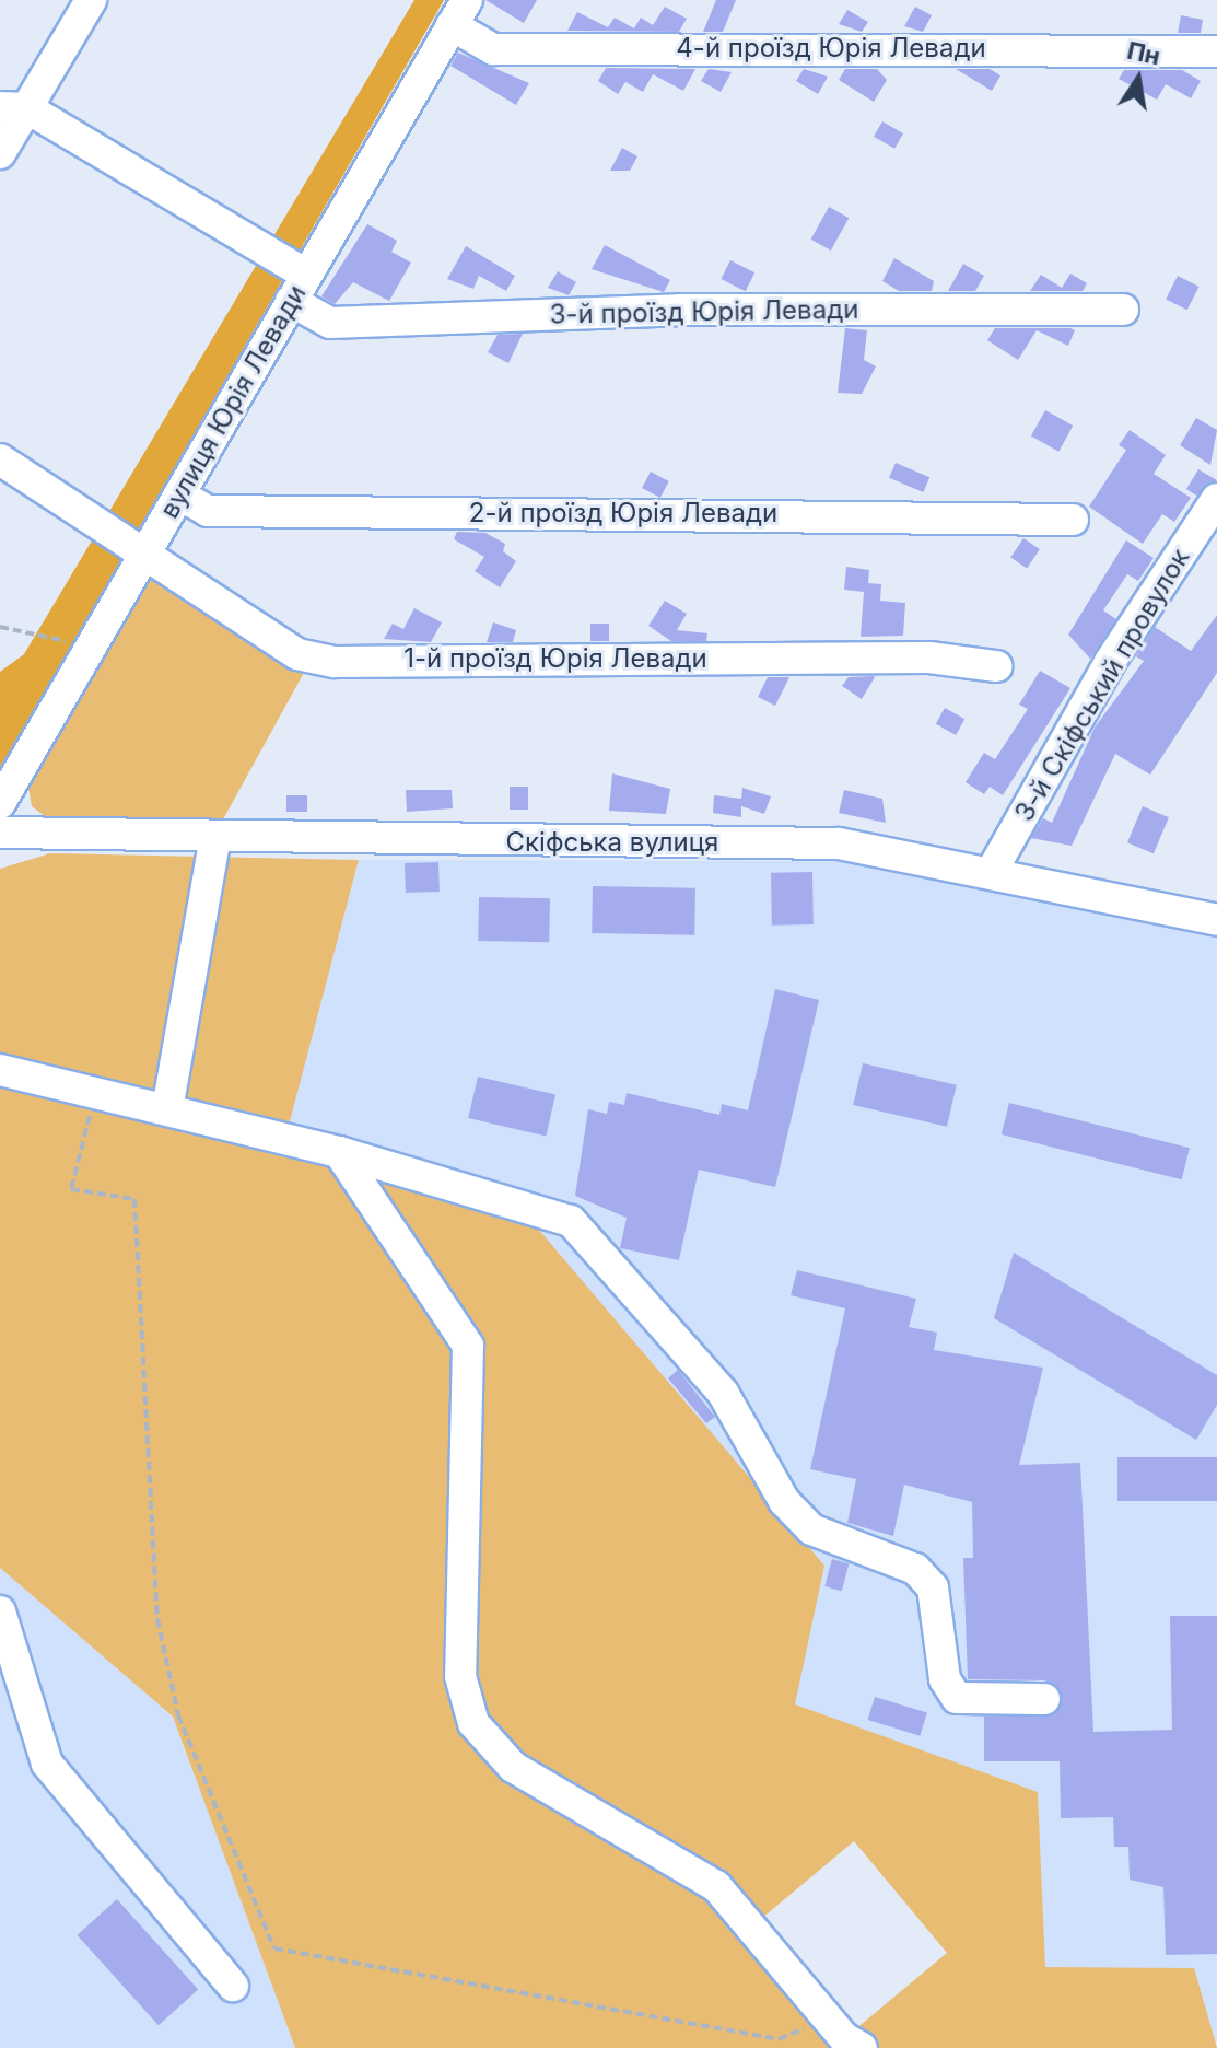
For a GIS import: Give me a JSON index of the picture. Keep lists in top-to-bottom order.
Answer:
{
  "streets": {
    "street": [
      "4-й проїзд Юрія Левади",
      "3-й проїзд Юрія Левади",
      "вулиця Юрія Левади",
      "2-й проїзд Юрія Левади",
      "1-й проїзд Юрія Левади",
      "3-й Скіфський провулок",
      "Скіфська вулиця"
    ]
  },
  "crossings": [
    ["4-й проїзд Юрія Левади", "вулиця Юрія Левади"],
    ["3-й проїзд Юрія Левади", "вулиця Юрія Левади"],
    ["вулиця Юрія Левади", "2-й проїзд Юрія Левади"],
    ["вулиця Юрія Левади", "1-й проїзд Юрія Левади"],
    ["3-й Скіфський провулок", "Скіфська вулиця"]
  ],
  "north": "top"
}
